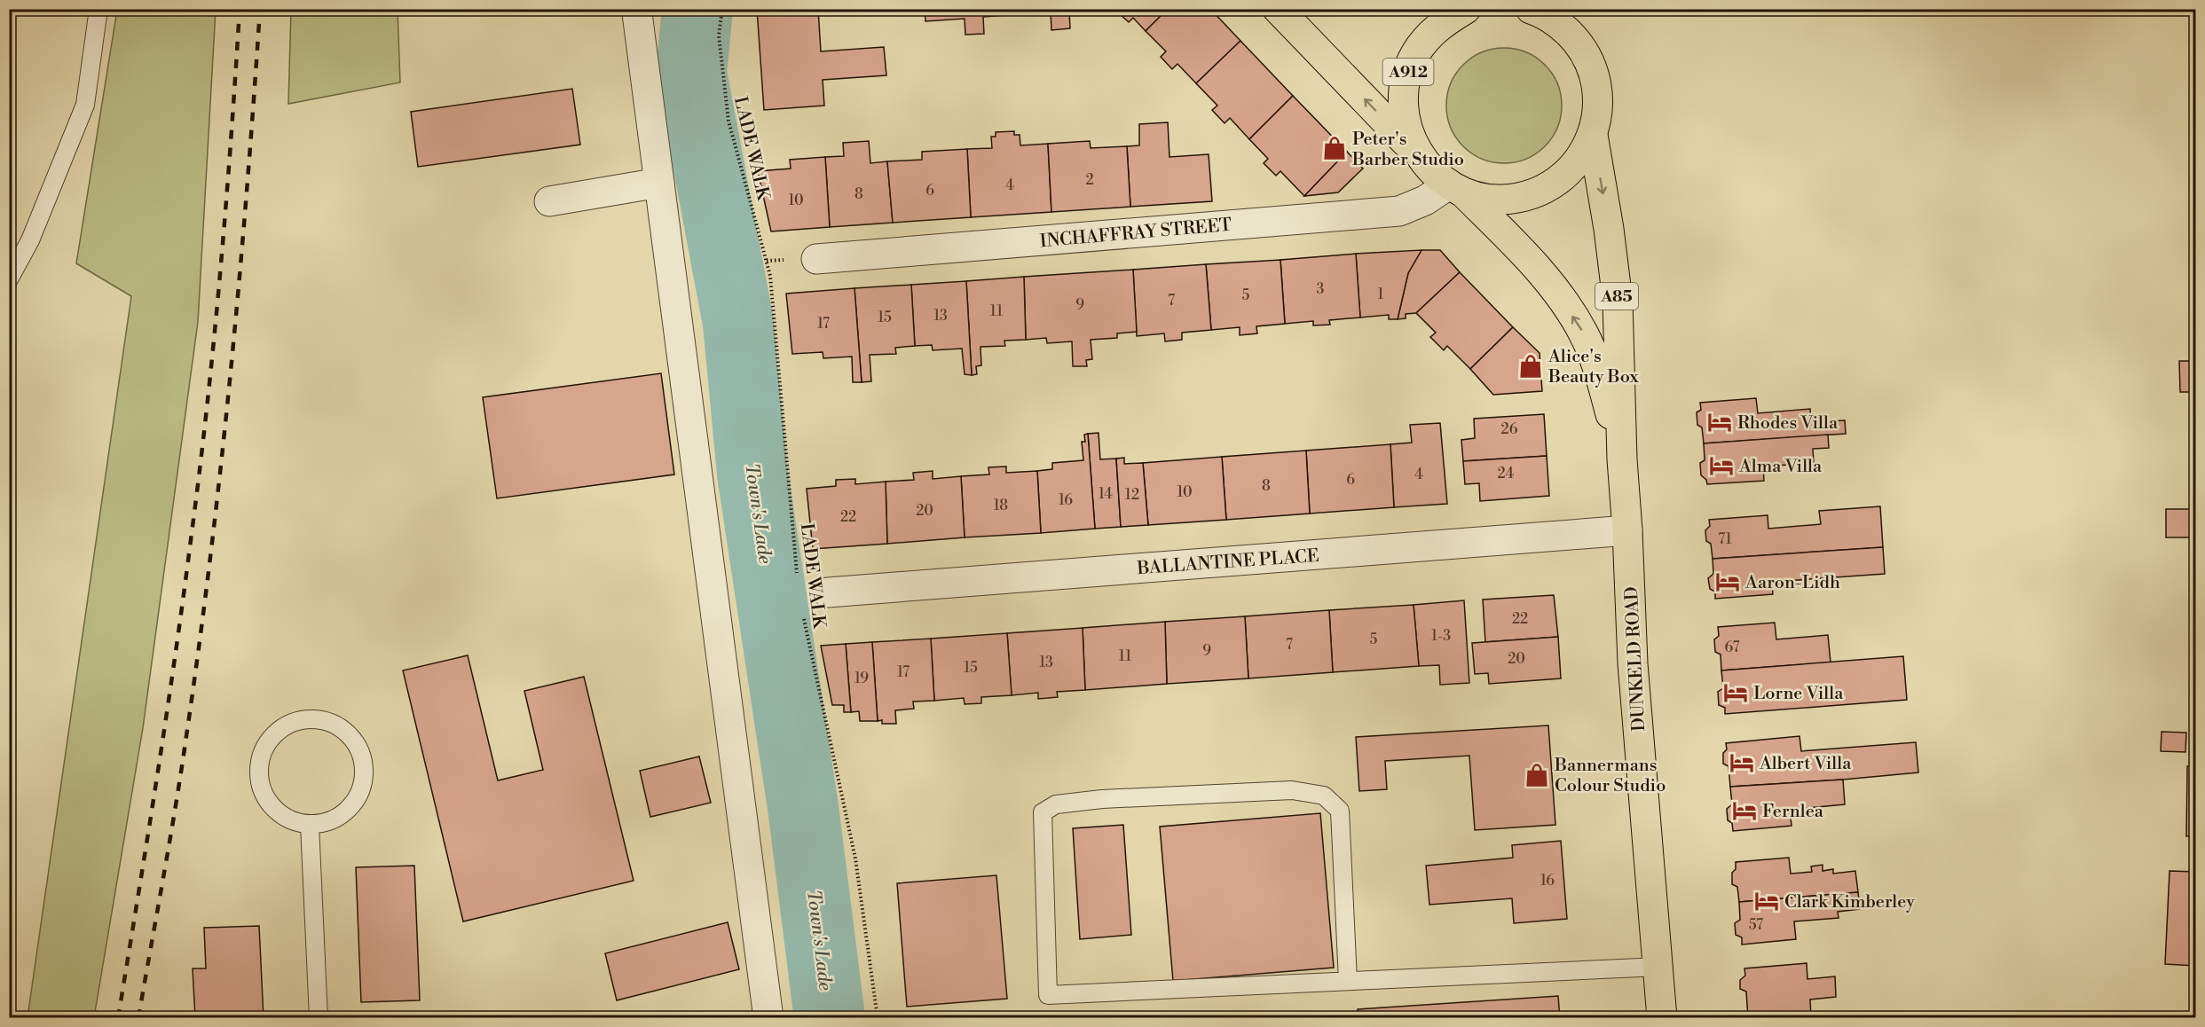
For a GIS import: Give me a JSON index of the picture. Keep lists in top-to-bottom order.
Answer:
{
  "streets": {
    "main road": ["A912", "A85", "DUNKELD ROAD"],
    "street": ["INCHAFFRAY STREET", "BALLANTINE PLACE"],
    "path": ["LADE WALK"]
  },
  "crossings": [
    ["A912", "INCHAFFRAY STREET"],
    ["A912", "DUNKELD ROAD"],
    ["INCHAFFRAY STREET", "DUNKELD ROAD"],
    ["BALLANTINE PLACE", "DUNKELD ROAD"]
  ],
  "water": ["Town's Lade"],
  "places": {
    "shop": ["Peter's Barber Studio", "Alice's Beauty Box", "Bannermans Colour Studio"],
    "hotel": [
      "Rhodes Villa",
      "Alma Villa",
      "Aaron-Lidh",
      "Lorne Villa",
      "Albert Villa",
      "Fernlea",
      "Clark Kimberley"
    ]
  },
  "house_numbers": [
    "2",
    "4",
    "6",
    "8",
    "10",
    "3",
    "1",
    "5",
    "7",
    "9",
    "11",
    "13",
    "15",
    "17",
    "26",
    "24",
    "4",
    "6",
    "8",
    "10",
    "14",
    "12",
    "16",
    "18",
    "20",
    "22",
    "71",
    "22",
    "1-3",
    "5",
    "7",
    "67",
    "9",
    "11",
    "20",
    "13",
    "15",
    "17",
    "19",
    "16",
    "57"
  ]
}
